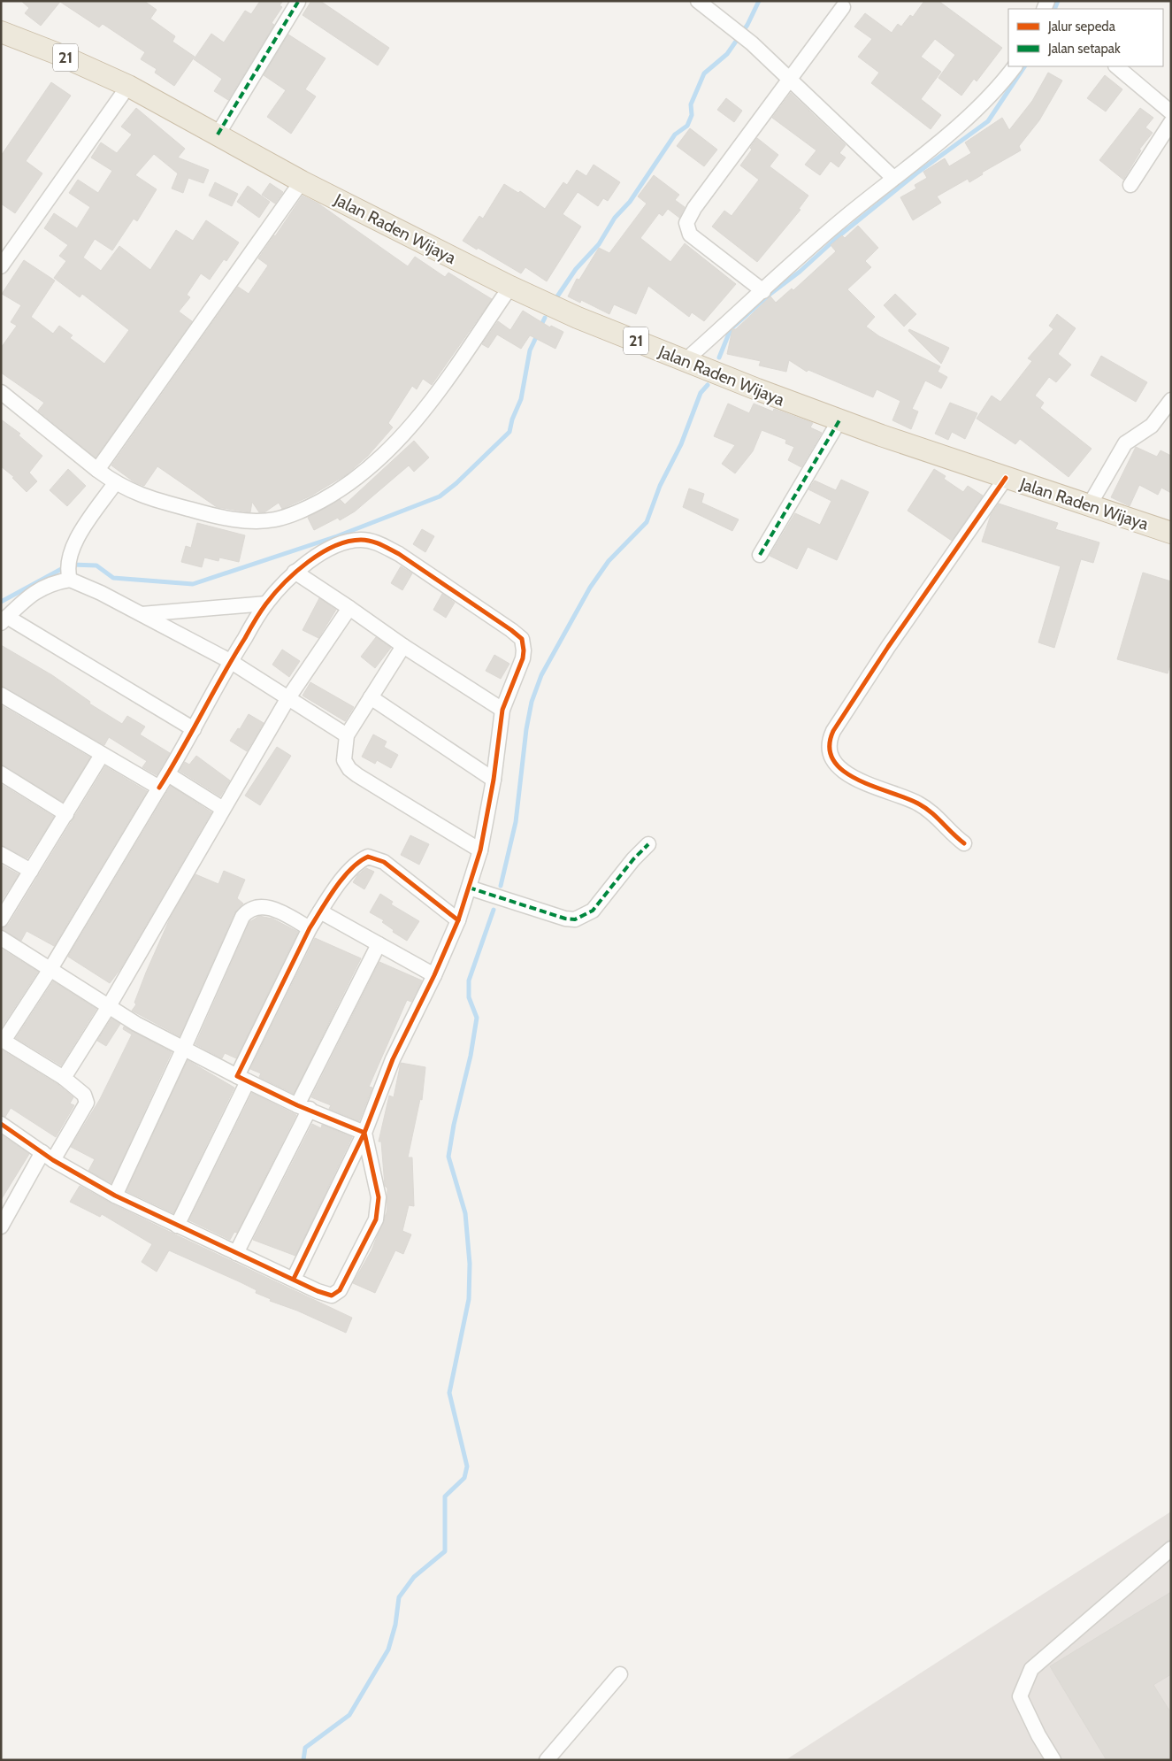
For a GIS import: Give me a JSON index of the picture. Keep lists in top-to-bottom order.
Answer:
{
  "streets": {
    "highway": ["21", "Jalan Raden Wijaya"]
  },
  "crossings": [
    ["21", "Jalan Raden Wijaya"]
  ],
  "legend": ["Jalur sepeda", "Jalan setapak"]
}
